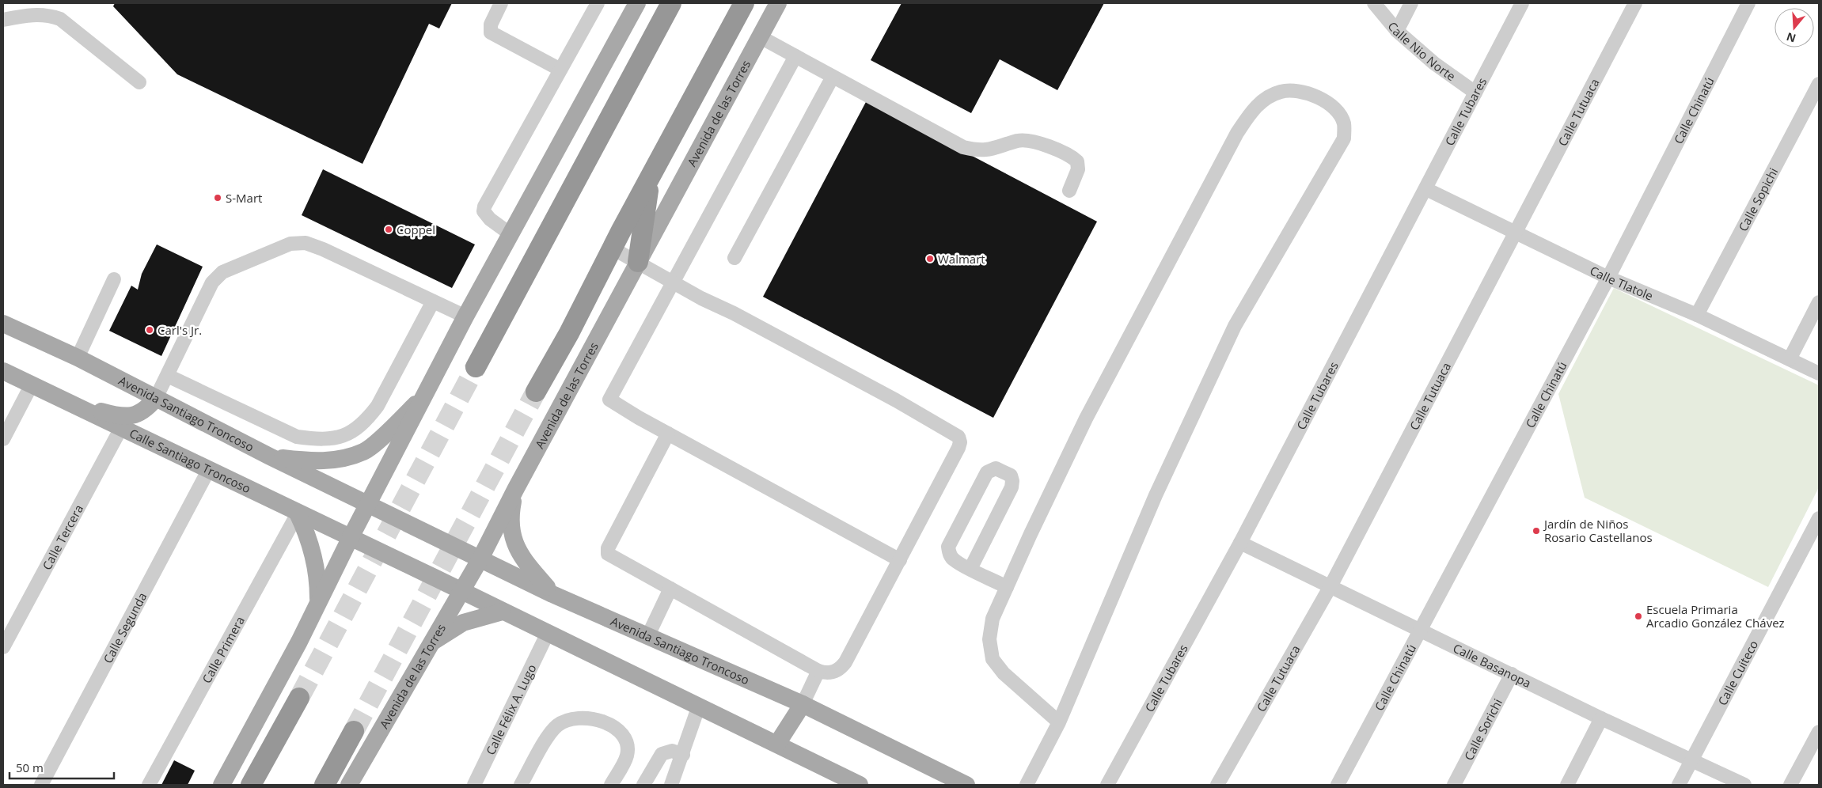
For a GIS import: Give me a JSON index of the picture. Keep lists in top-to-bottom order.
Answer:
{
  "streets": {
    "main road": ["Avenida de las Torres", "Avenida Santiago Troncoso", "Calle Santiago Troncoso"],
    "street": [
      "Calle Nio Norte",
      "Calle Chinatú",
      "Calle Tubares",
      "Calle Tutuaca",
      "Calle Sopichi",
      "Calle Tlatole",
      "Calle Tercera",
      "Calle Segunda",
      "Calle Primera",
      "Calle Basanopa",
      "Calle Cuiteco",
      "Calle Félix A. Lugo",
      "Calle Sorichi"
    ]
  },
  "crossings": [
    ["Calle Nio Norte", "Calle Tubares"],
    ["Calle Chinatú", "Calle Tlatole"],
    ["Calle Chinatú", "Calle Basanopa"],
    ["Calle Tubares", "Calle Tlatole"],
    ["Calle Tubares", "Calle Basanopa"],
    ["Calle Tutuaca", "Calle Tlatole"],
    ["Calle Tutuaca", "Calle Basanopa"],
    ["Avenida de las Torres", "Avenida Santiago Troncoso"],
    ["Avenida de las Torres", "Calle Santiago Troncoso"],
    ["Calle Sopichi", "Calle Tlatole"],
    ["Calle Santiago Troncoso", "Calle Tercera"],
    ["Calle Santiago Troncoso", "Calle Segunda"],
    ["Calle Santiago Troncoso", "Calle Primera"],
    ["Calle Basanopa", "Calle Cuiteco"],
    ["Calle Basanopa", "Calle Sorichi"]
  ],
  "places": [
    "S-Mart",
    "Coppel",
    "Walmart",
    "Carl's Jr.",
    "Jardín de Niños Rosario Castellanos",
    "Escuela Primaria Arcadio González Chávez"
  ],
  "scale_bar": "50 m",
  "north": "bottom"
}
